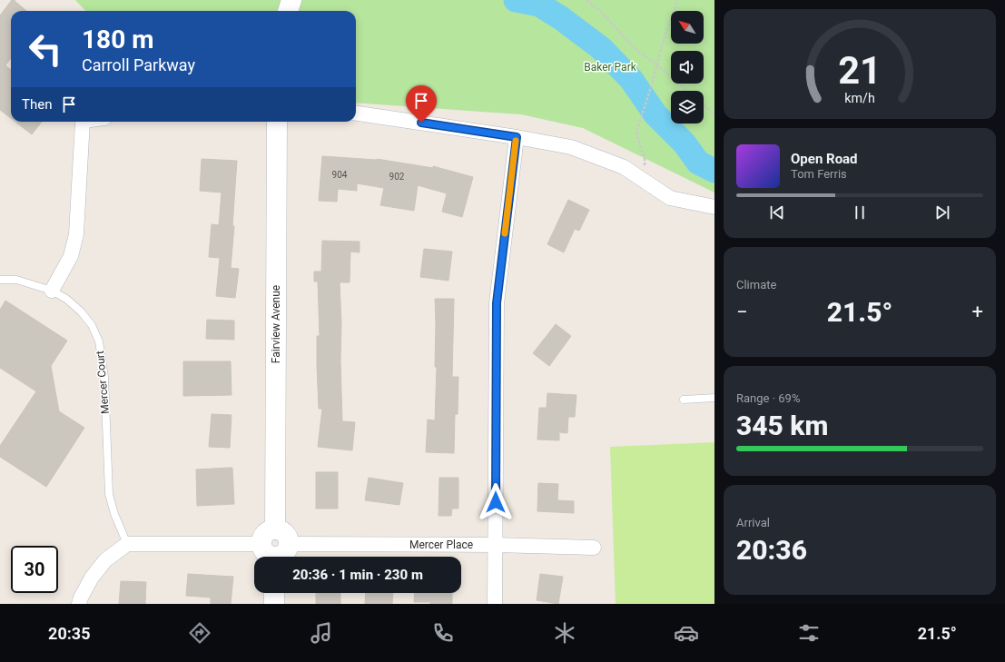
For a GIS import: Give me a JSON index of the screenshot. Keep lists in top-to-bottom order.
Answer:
{
  "streets": {
    "street": ["Fairview Avenue", "Mercer Place"],
    "lane": ["Mercer Court"]
  },
  "crossings": [
    ["Fairview Avenue", "Mercer Place"],
    ["Mercer Court", "Mercer Place"]
  ],
  "parks": ["Baker Park"],
  "house_numbers": ["904", "902"],
  "north": "top left",
  "page": {
    "turn": ["180 m", "Carroll Parkway"],
    "then": "Then",
    "song": ["Open Road", "Tom Ferris"],
    "tile": [
      "Climate",
      ["Range · 69%", "345 km"],
      ["Arrival", "20:36"]
    ],
    "heat": ["−", "21.5°", "+"],
    "limit": "30",
    "trip": "20:36 · 1 min · 230 m",
    "tabs": ["20:35", "21.5°"],
    "gauge": ["21", "km/h"]
  }
}
